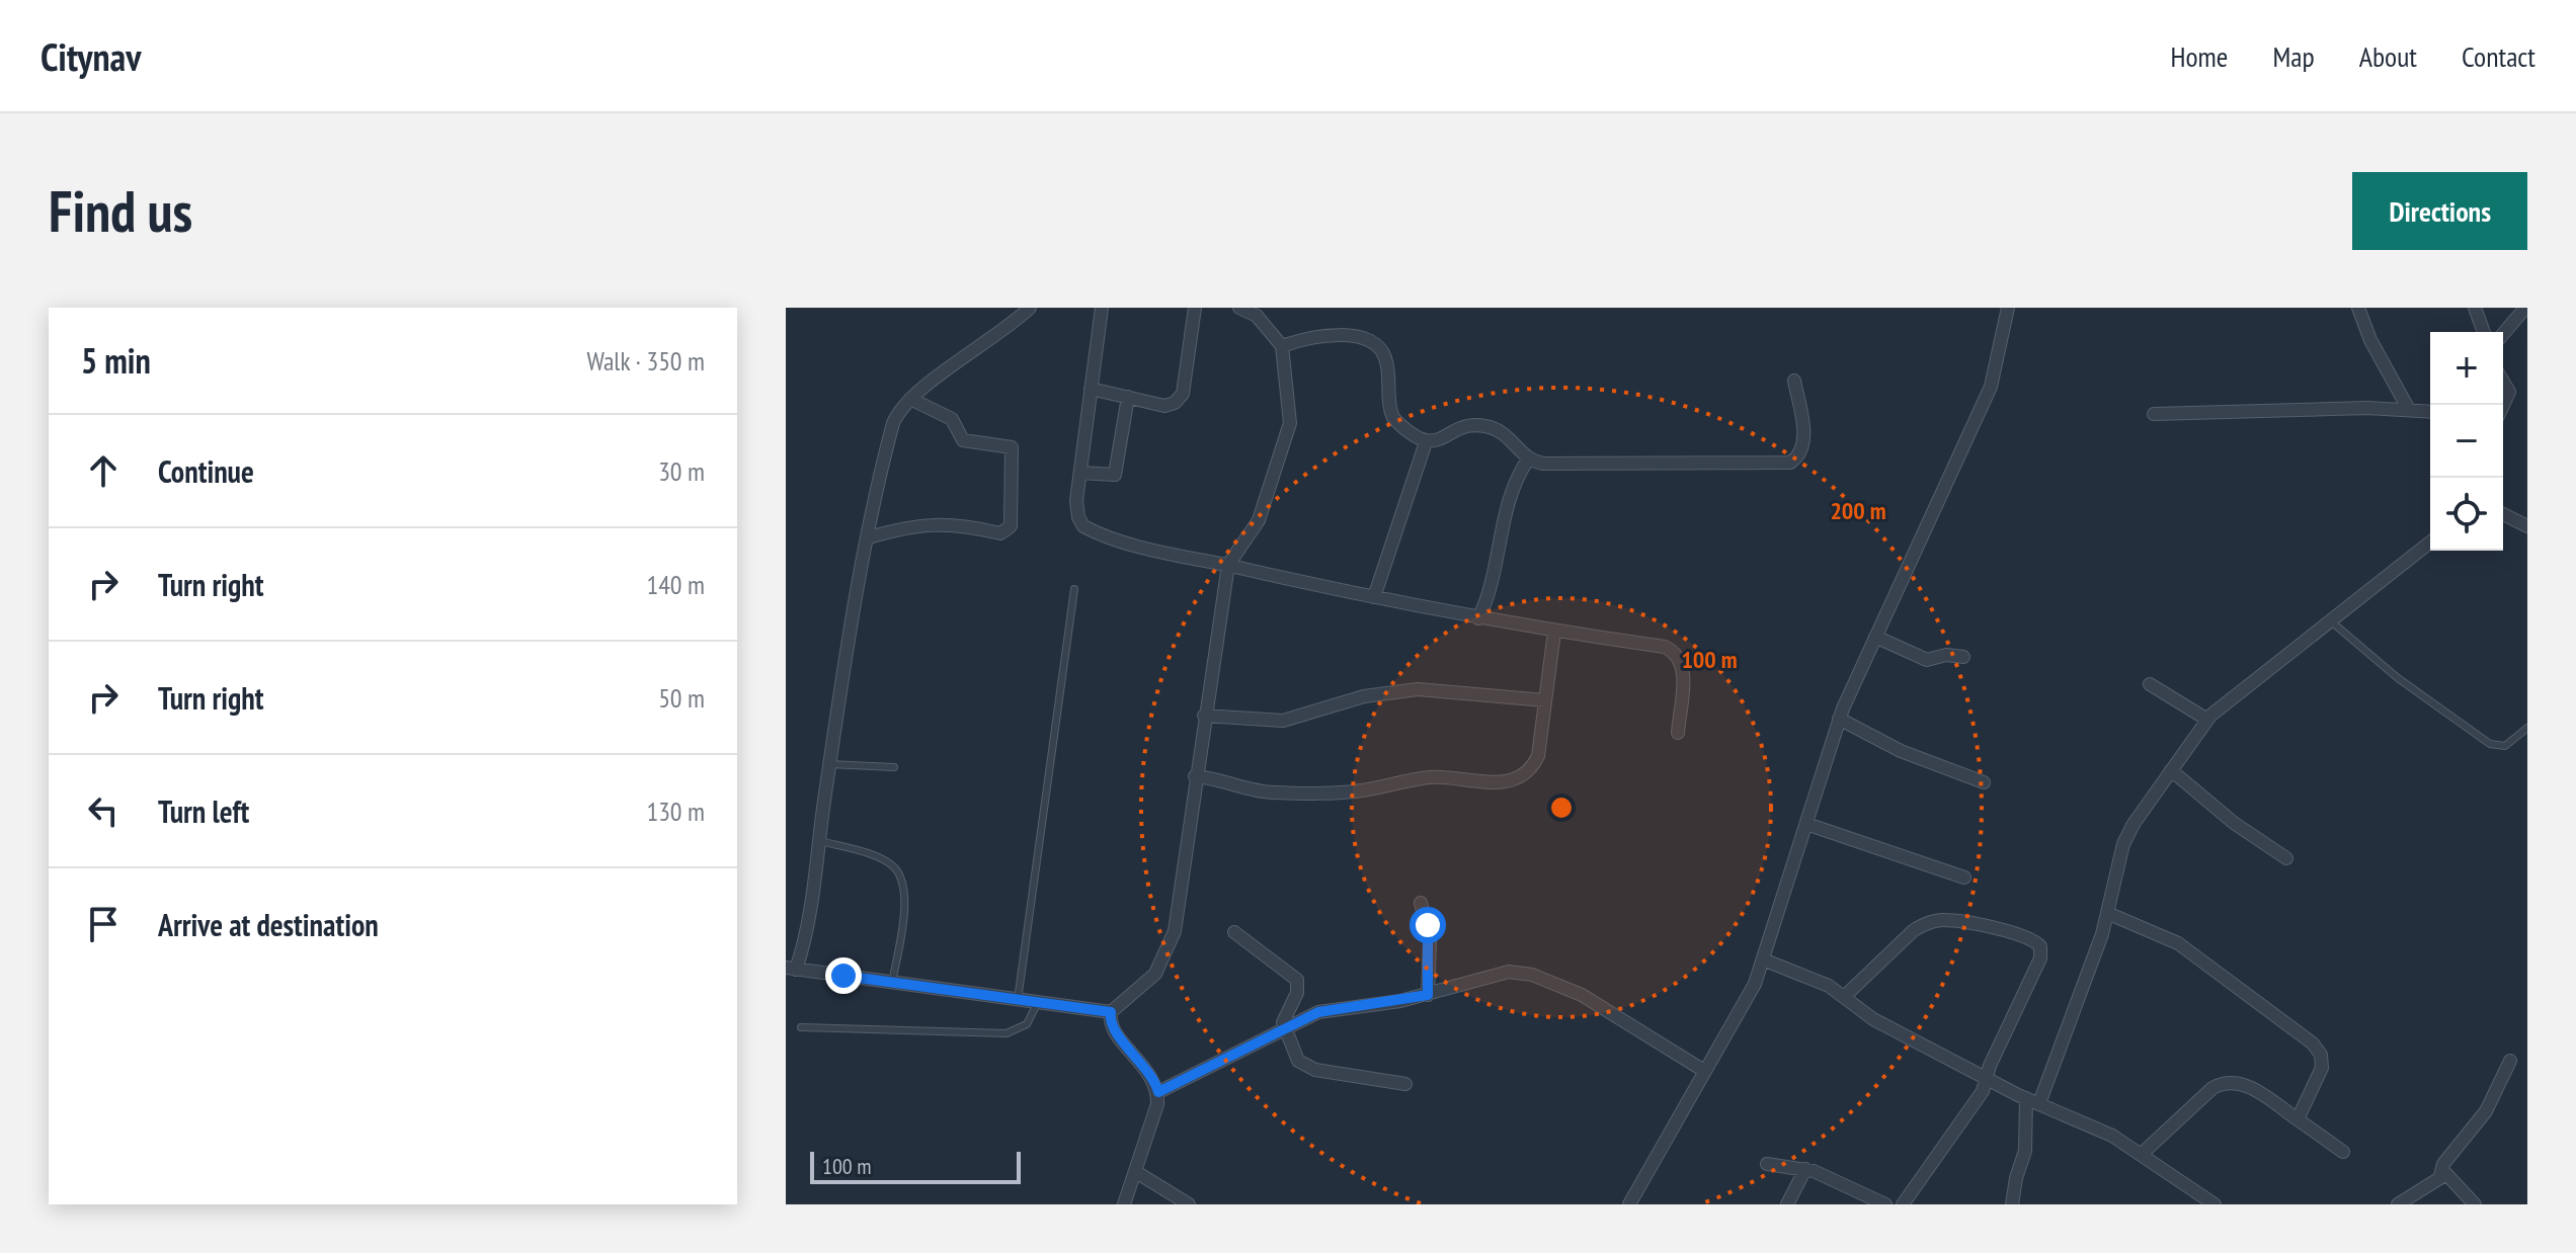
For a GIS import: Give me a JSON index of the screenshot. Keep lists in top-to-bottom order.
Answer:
{
  "scale_bar": "100 m",
  "page": {
    "header": "Citynav",
    "nav": [
      "Home",
      "Map",
      "About",
      "Contact"
    ],
    "buttons": "Directions",
    "title": "Find us",
    "heading": ["5 min", "Walk · 350 m"],
    "map_buttons": ["+", "−"],
    "list": [
      ["Continue", "30 m"],
      ["Turn right", "140 m"],
      ["Turn right", "50 m"],
      ["Turn left", "130 m"],
      "Arrive at destination"
    ],
    "scale": "100 m"
  },
  "rings": ["200 m", "100 m"]
}
